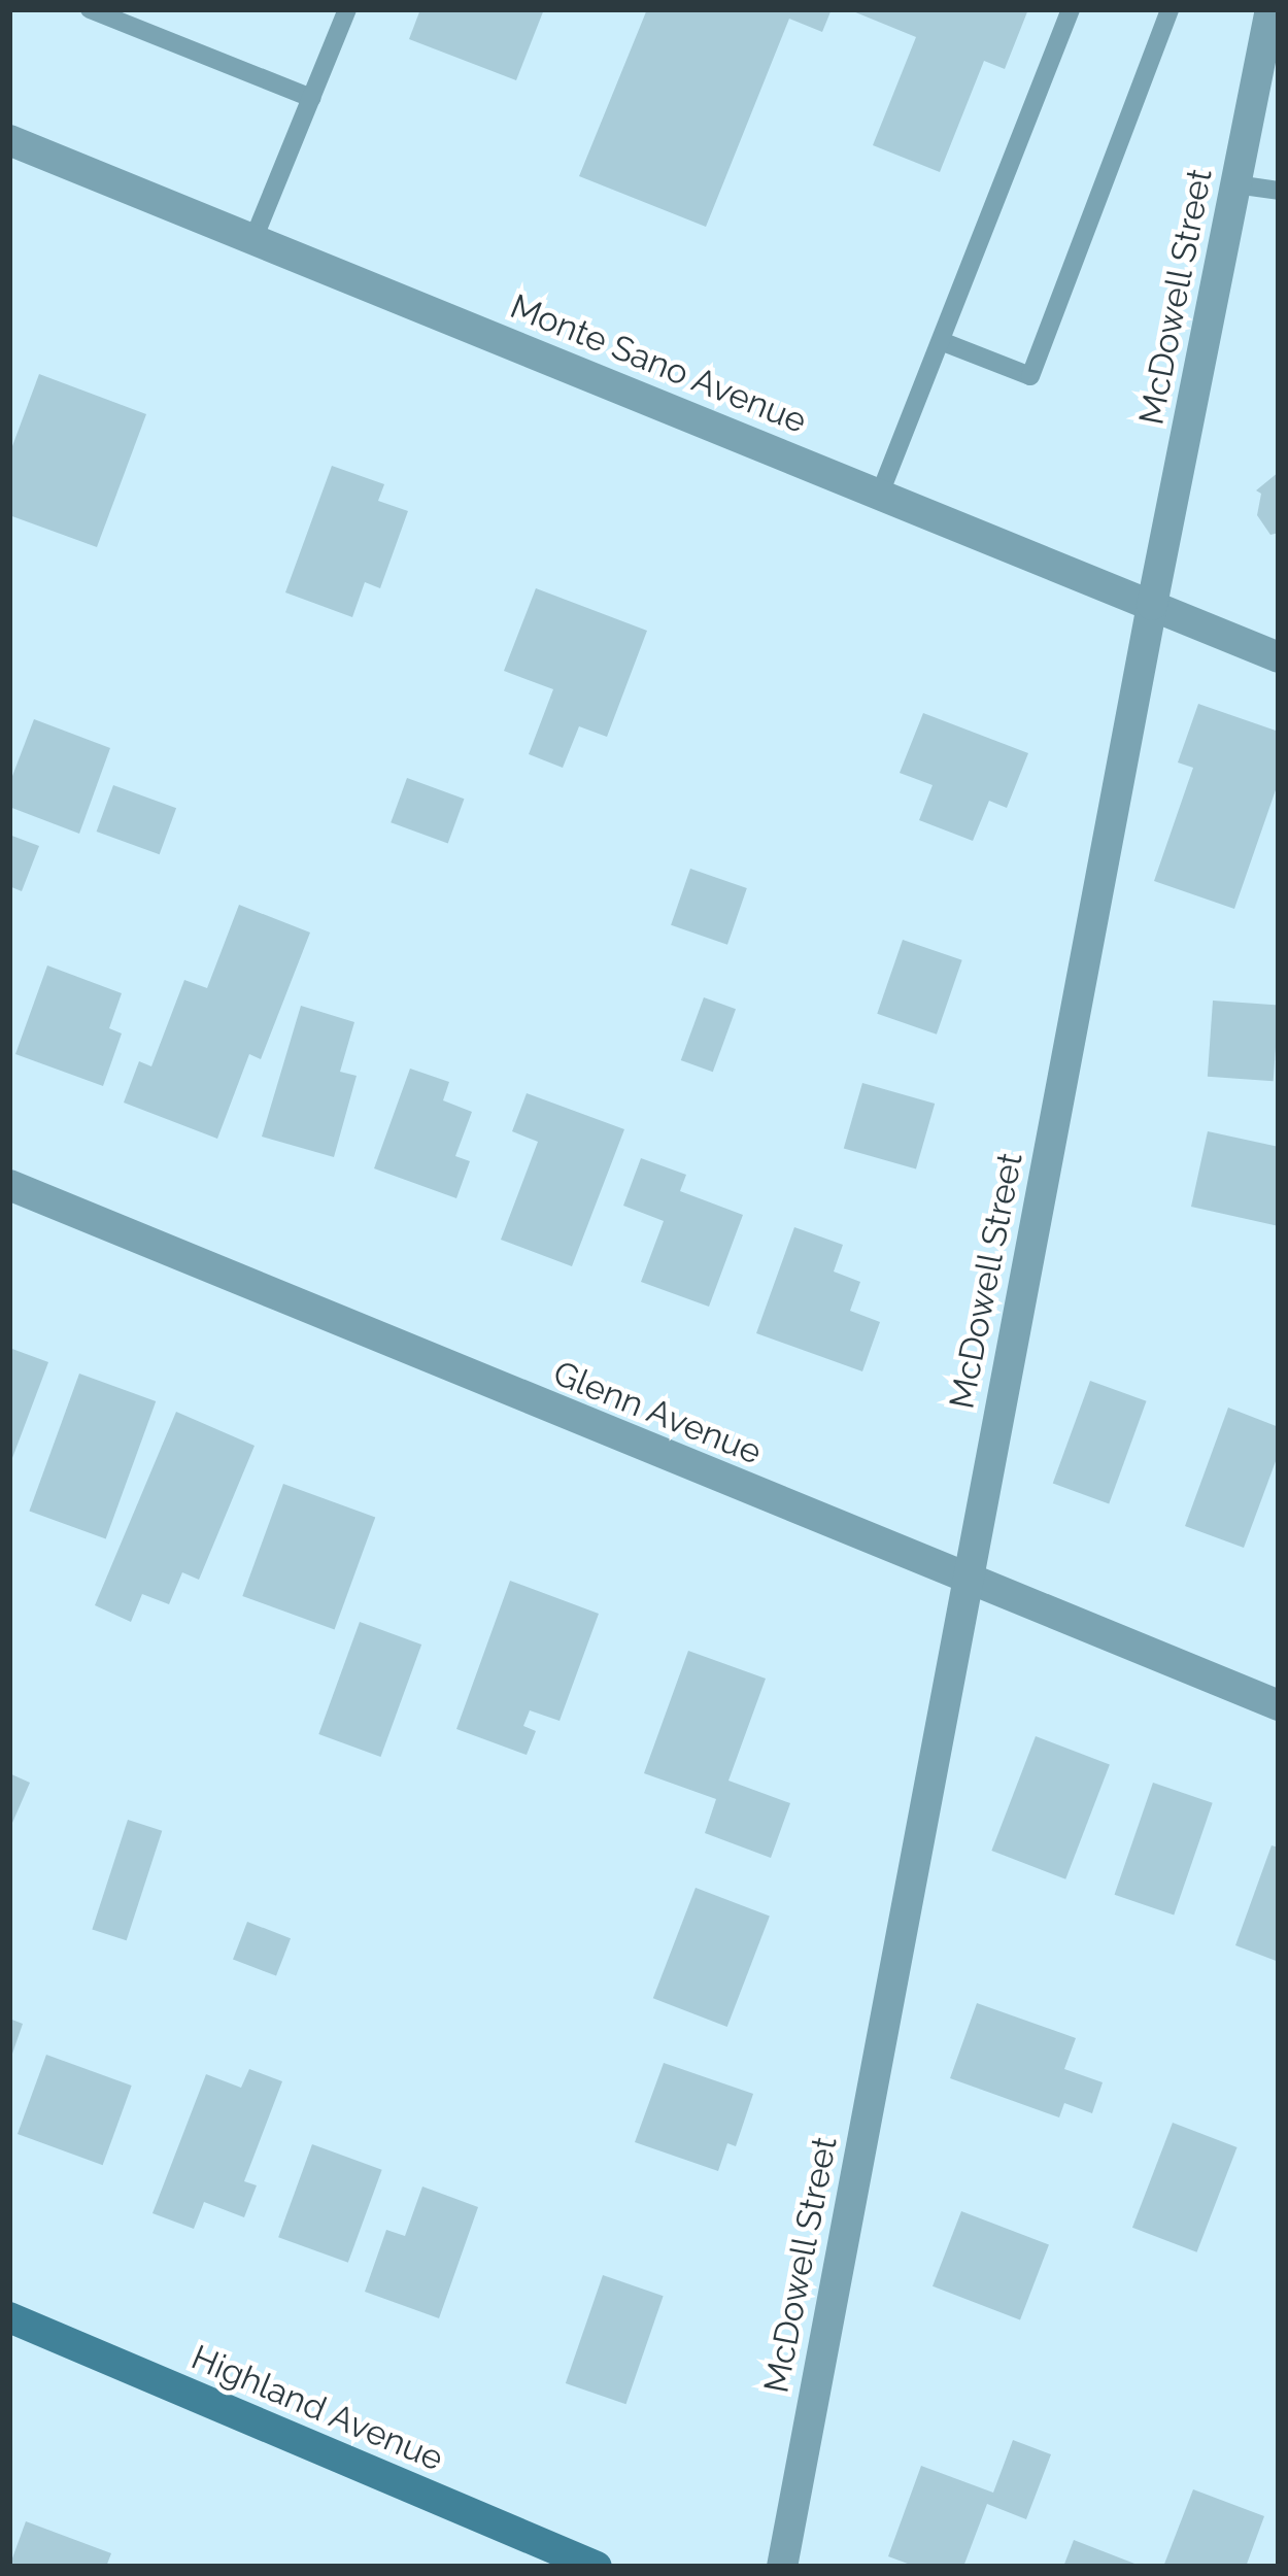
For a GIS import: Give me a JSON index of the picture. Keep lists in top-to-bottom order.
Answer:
{
  "streets": {
    "main road": ["Highland Avenue"],
    "street": ["McDowell Street", "Monte Sano Avenue", "Glenn Avenue"]
  },
  "crossings": [
    ["McDowell Street", "Monte Sano Avenue"],
    ["McDowell Street", "Glenn Avenue"]
  ]
}
